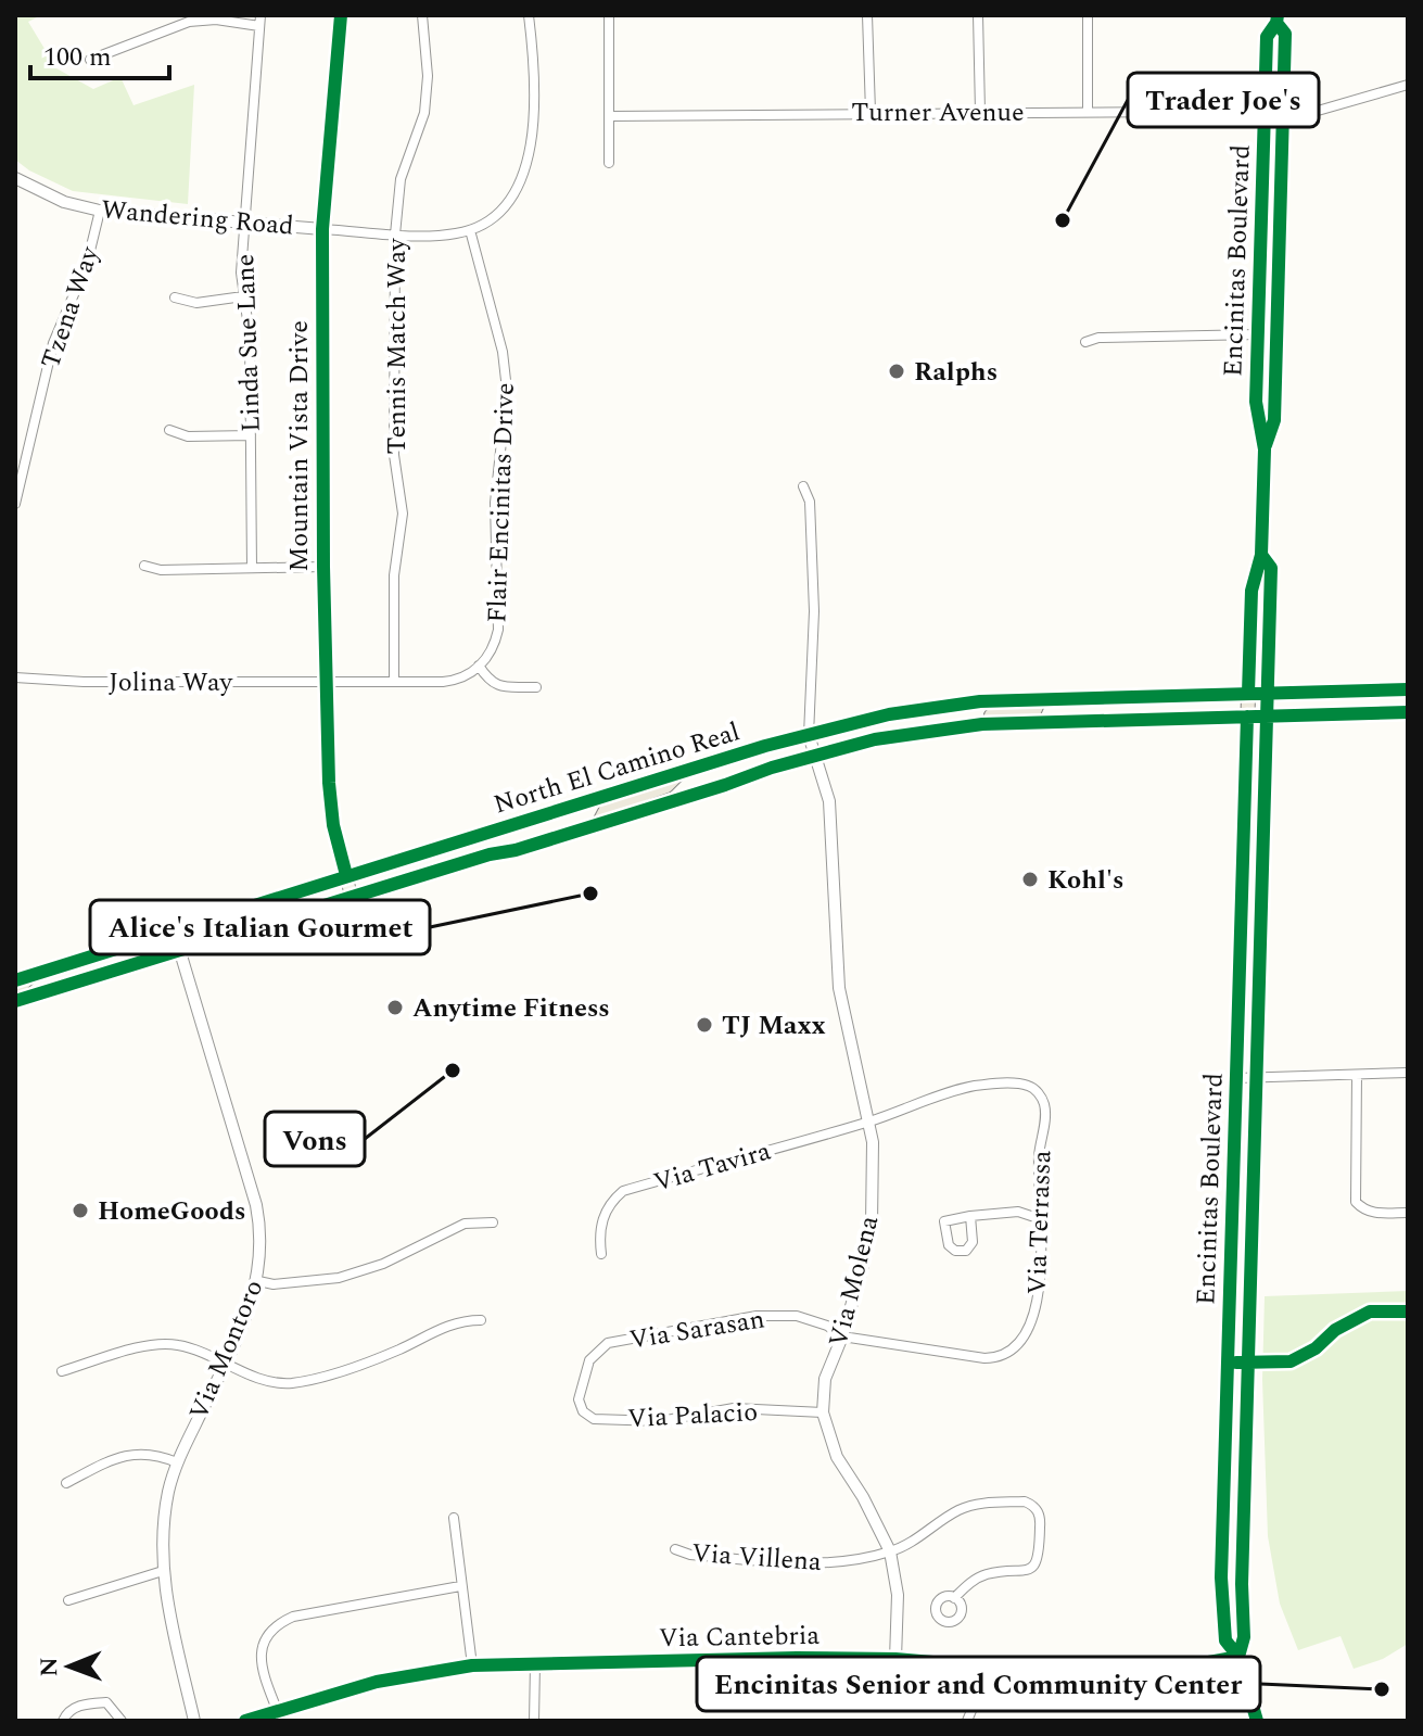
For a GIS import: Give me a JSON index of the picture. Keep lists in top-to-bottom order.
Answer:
{
  "streets": {
    "main road": [
      "Encinitas Boulevard",
      "Mountain Vista Drive",
      "North El Camino Real",
      "Via Cantebria"
    ],
    "street": [
      "Turner Avenue",
      "Wandering Road",
      "Tzena Way",
      "Linda Sue Lane",
      "Tennis Match Way",
      "Flair Encinitas Drive",
      "Jolina Way",
      "Via Tavira",
      "Via Terrassa",
      "Via Molena",
      "Via Sarasan",
      "Via Montoro",
      "Via Palacio",
      "Via Villena"
    ]
  },
  "crossings": [
    ["Turner Avenue", "Encinitas Boulevard"],
    ["Wandering Road", "Tzena Way"],
    ["Wandering Road", "Linda Sue Lane"],
    ["Wandering Road", "Tennis Match Way"],
    ["Wandering Road", "Mountain Vista Drive"],
    ["Wandering Road", "Flair Encinitas Drive"],
    ["Encinitas Boulevard", "North El Camino Real"],
    ["Encinitas Boulevard", "Via Cantebria"],
    ["Mountain Vista Drive", "Jolina Way"],
    ["Mountain Vista Drive", "North El Camino Real"],
    ["North El Camino Real", "Via Molena"],
    ["North El Camino Real", "Via Montoro"],
    ["Via Tavira", "Via Terrassa"],
    ["Via Tavira", "Via Molena"],
    ["Via Terrassa", "Via Molena"],
    ["Via Terrassa", "Via Sarasan"],
    ["Via Molena", "Via Sarasan"],
    ["Via Molena", "Via Palacio"],
    ["Via Molena", "Via Villena"],
    ["Via Molena", "Via Cantebria"],
    ["Via Sarasan", "Via Palacio"]
  ],
  "places": [
    "Trader Joe's",
    "Ralphs",
    "Kohl's",
    "Alice's Italian Gourmet",
    "Anytime Fitness",
    "TJ Maxx",
    "Vons",
    "HomeGoods",
    "Encinitas Senior and Community Center"
  ],
  "scale_bar": "100 m",
  "north": "left"
}
